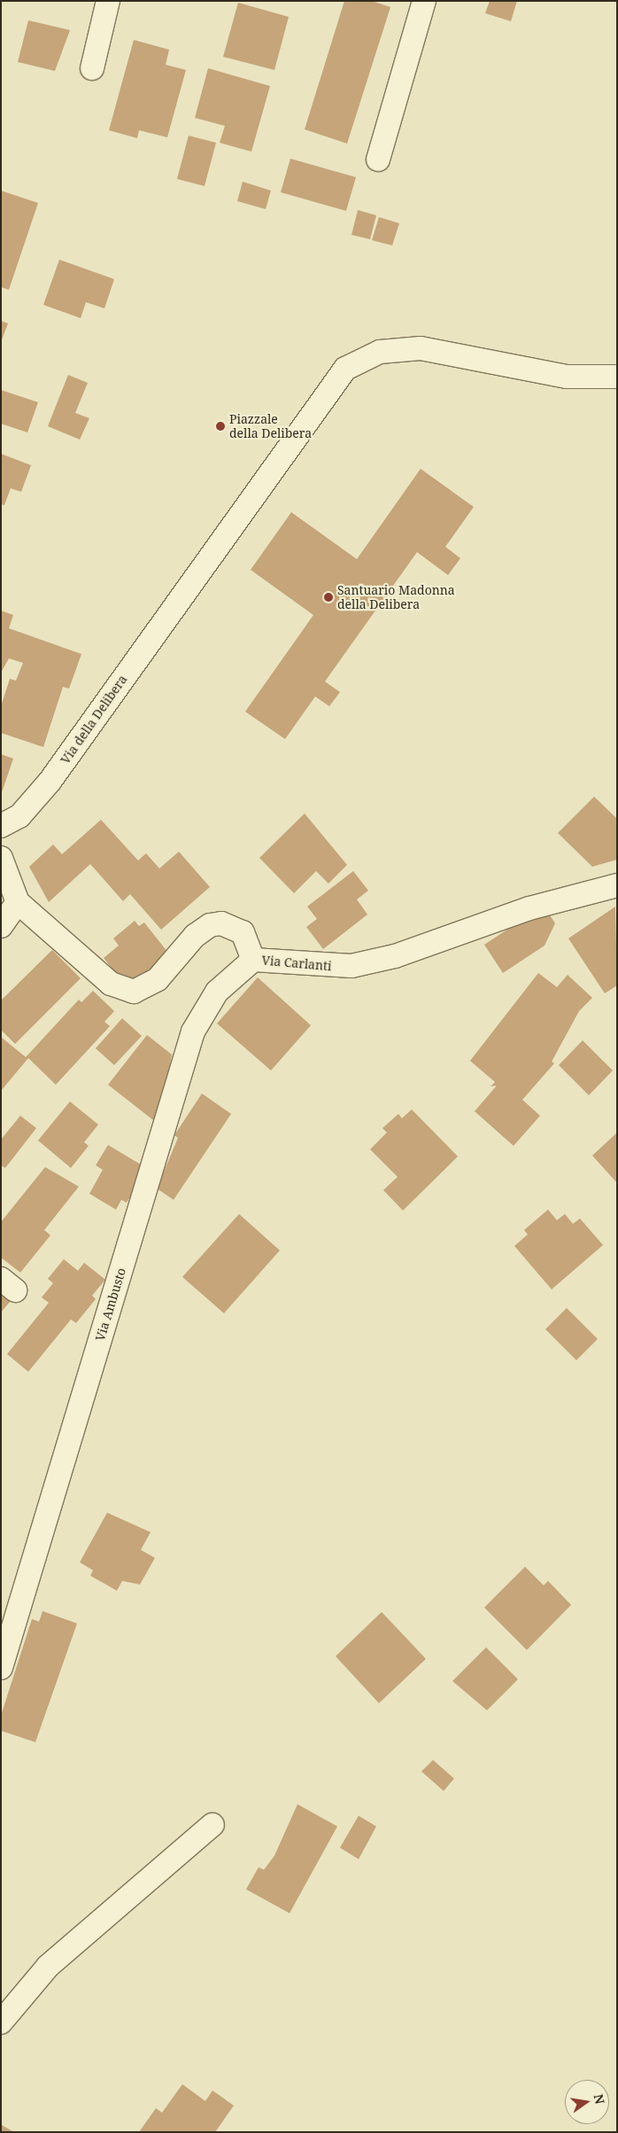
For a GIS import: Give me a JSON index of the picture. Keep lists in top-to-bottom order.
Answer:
{
  "streets": {
    "street": ["Via della Delibera", "Via Carlanti", "Via Ambusto"]
  },
  "crossings": [
    ["Via Carlanti", "Via Ambusto"]
  ],
  "places": ["Piazzale della Delibera", "Santuario Madonna della Delibera"],
  "north": "right"
}
